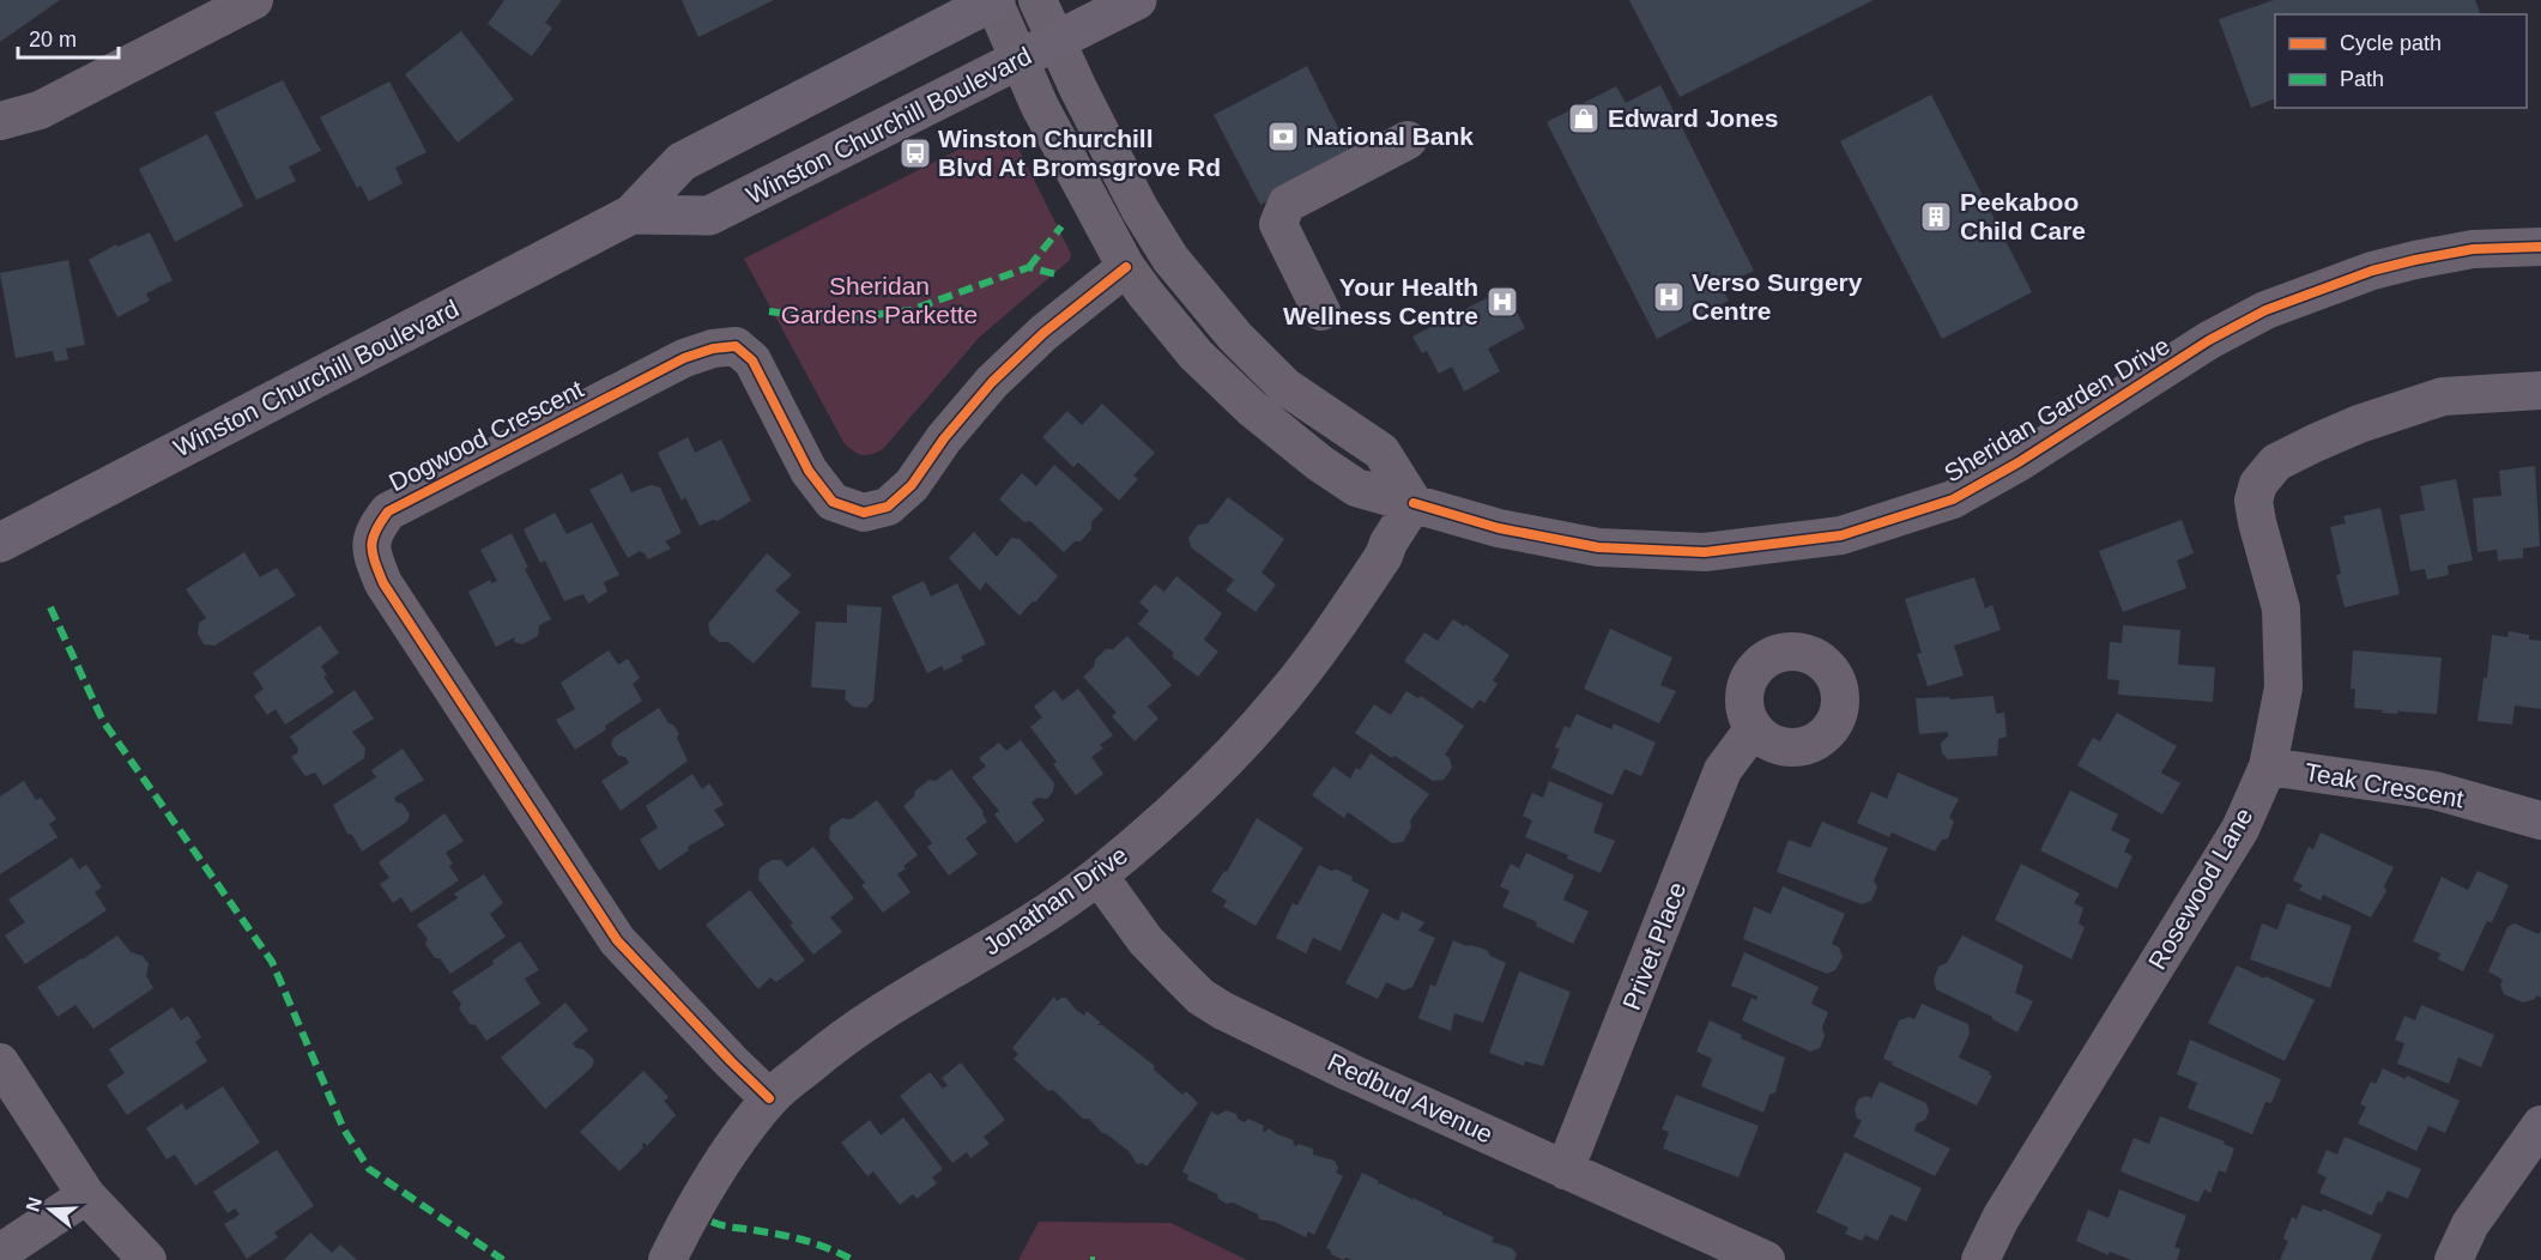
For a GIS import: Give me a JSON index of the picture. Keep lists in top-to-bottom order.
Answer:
{
  "streets": {
    "main road": ["Winston Churchill Boulevard"],
    "street": [
      "Sheridan Garden Drive",
      "Dogwood Crescent",
      "Teak Crescent",
      "Rosewood Lane",
      "Jonathan Drive",
      "Privet Place",
      "Redbud Avenue"
    ]
  },
  "crossings": [
    ["Winston Churchill Boulevard", "Sheridan Garden Drive"],
    ["Sheridan Garden Drive", "Dogwood Crescent"],
    ["Sheridan Garden Drive", "Jonathan Drive"],
    ["Dogwood Crescent", "Jonathan Drive"],
    ["Teak Crescent", "Rosewood Lane"],
    ["Jonathan Drive", "Redbud Avenue"],
    ["Privet Place", "Redbud Avenue"]
  ],
  "parks": ["Sheridan Gardens Parkette"],
  "places": {
    "shop": ["Edward Jones"],
    "bank": ["National Bank"],
    "bus stop": ["Winston Churchill Blvd At Bromsgrove Rd"],
    "building": ["Peekaboo Child Care"],
    "hospital": ["Verso Surgery Centre", "Your Health Wellness Centre"]
  },
  "legend": ["Cycle path", "Path"],
  "scale_bar": "20 m",
  "north": "left"
}
